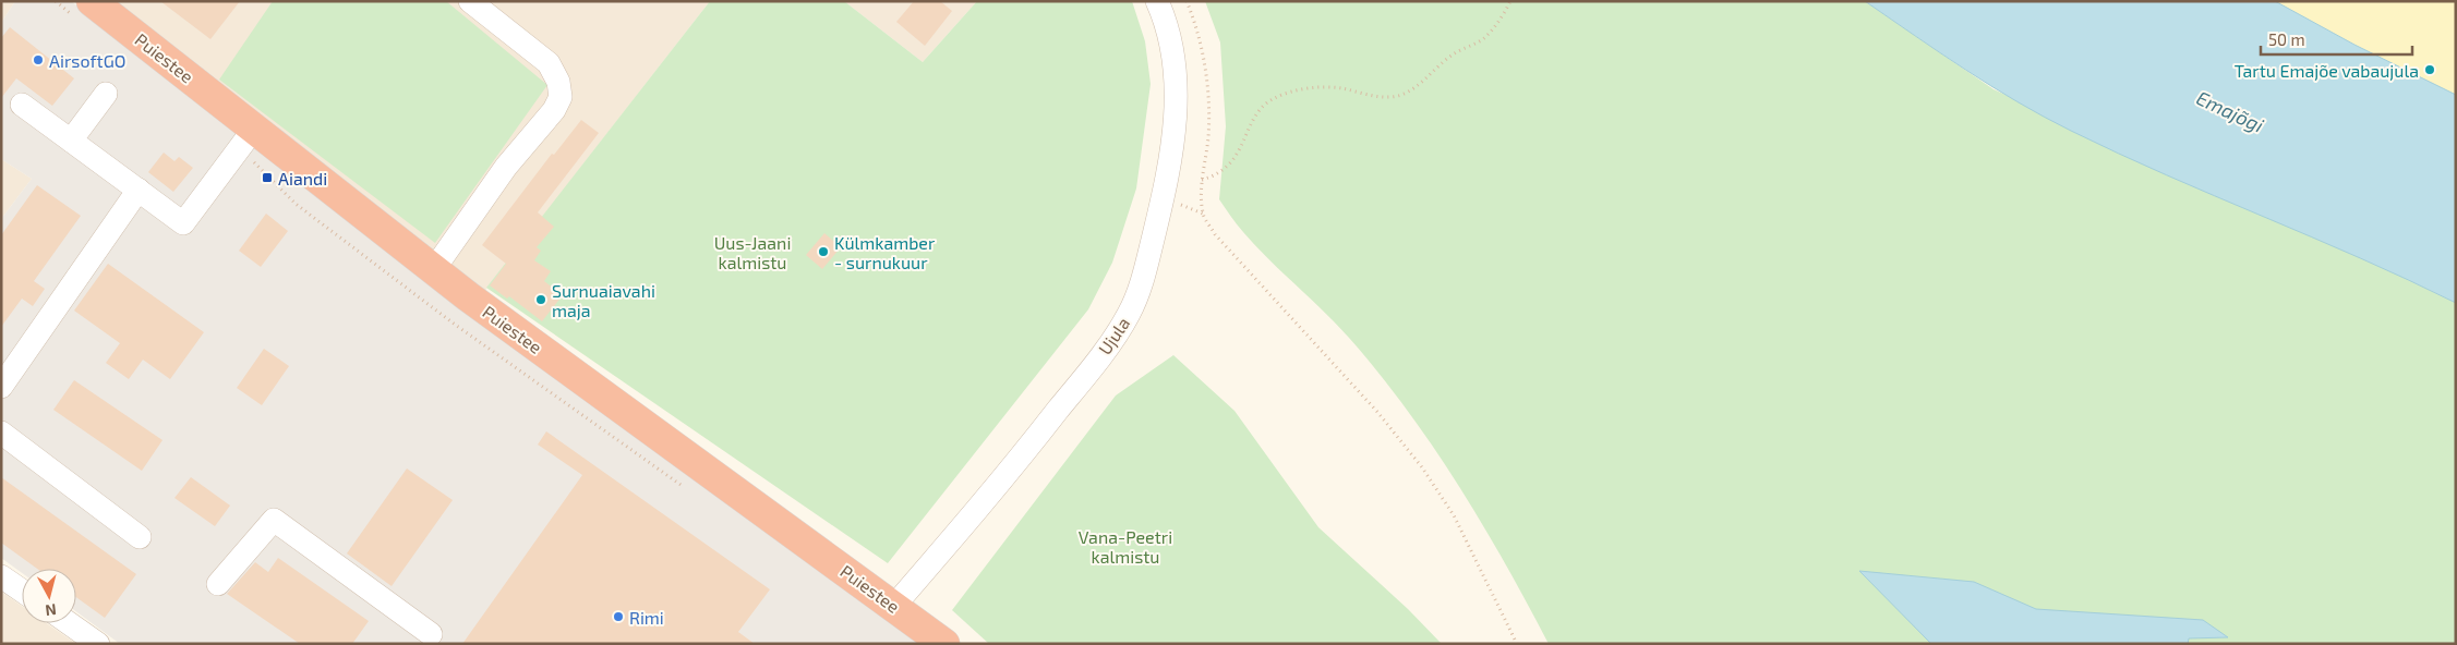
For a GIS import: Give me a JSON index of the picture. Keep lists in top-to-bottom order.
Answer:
{
  "streets": {
    "highway": ["Puiestee"],
    "street": ["Ujula"]
  },
  "crossings": [
    ["Puiestee", "Ujula"]
  ],
  "water": ["Emajõgi"],
  "parks": ["Uus-Jaani kalmistu", "Vana-Peetri kalmistu"],
  "places": {
    "other": [
      "AirsoftGO",
      "Tartu Emajõe vabaujula",
      "Külmkamber - surnukuur",
      "Surnuaiavahi maja",
      "Rimi"
    ],
    "transit": ["Aiandi"]
  },
  "scale_bar": "50 m",
  "north": "bottom"
}
